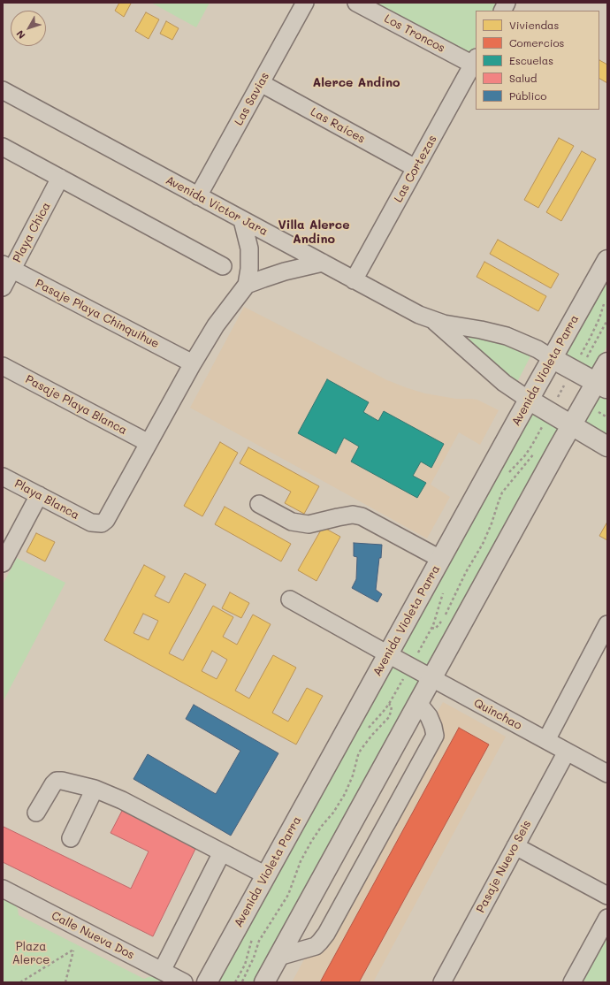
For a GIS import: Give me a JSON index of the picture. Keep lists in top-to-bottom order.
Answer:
{
  "streets": {
    "main road": ["Avenida Violeta Parra"],
    "street": [
      "Los Troncos",
      "Las Savias",
      "Las Raíces",
      "Las Cortezas",
      "Avenida Víctor Jara",
      "Playa Chica",
      "Pasaje Playa Chinquihue",
      "Pasaje Playa Blanca",
      "Playa Blanca",
      "Quinchao",
      "Pasaje Nuevo Seis",
      "Calle Nueva Dos"
    ]
  },
  "crossings": [
    ["Los Troncos", "Las Cortezas"],
    ["Las Savias", "Las Raíces"],
    ["Las Savias", "Avenida Víctor Jara"],
    ["Las Raíces", "Las Cortezas"],
    ["Las Cortezas", "Avenida Víctor Jara"],
    ["Avenida Víctor Jara", "Avenida Violeta Parra"],
    ["Playa Chica", "Pasaje Playa Chinquihue"],
    ["Avenida Violeta Parra", "Quinchao"],
    ["Pasaje Playa Blanca", "Playa Blanca"],
    ["Quinchao", "Pasaje Nuevo Seis"]
  ],
  "districts": ["Alerce Andino", "Villa Alerce Andino"],
  "parks": ["Plaza Alerce"],
  "legend": [
    "Viviendas",
    "Comercios",
    "Escuelas",
    "Salud",
    "Público"
  ],
  "north": "bottom left"
}
